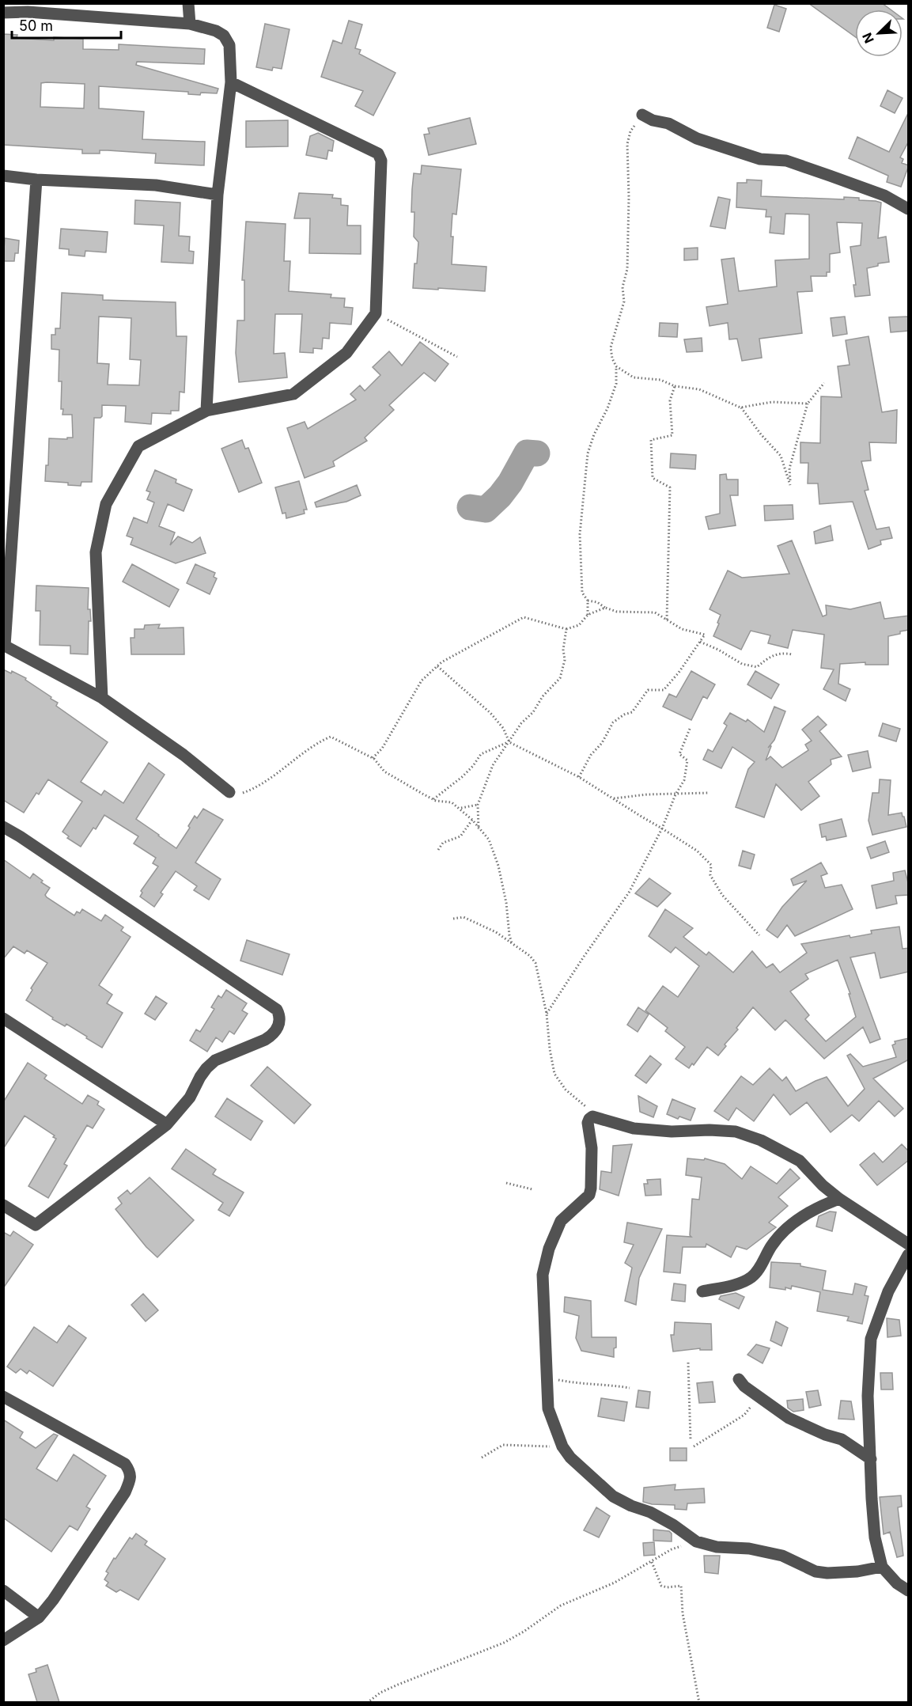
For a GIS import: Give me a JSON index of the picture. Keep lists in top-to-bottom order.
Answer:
{
  "scale_bar": "50 m",
  "north": "bottom left"
}
